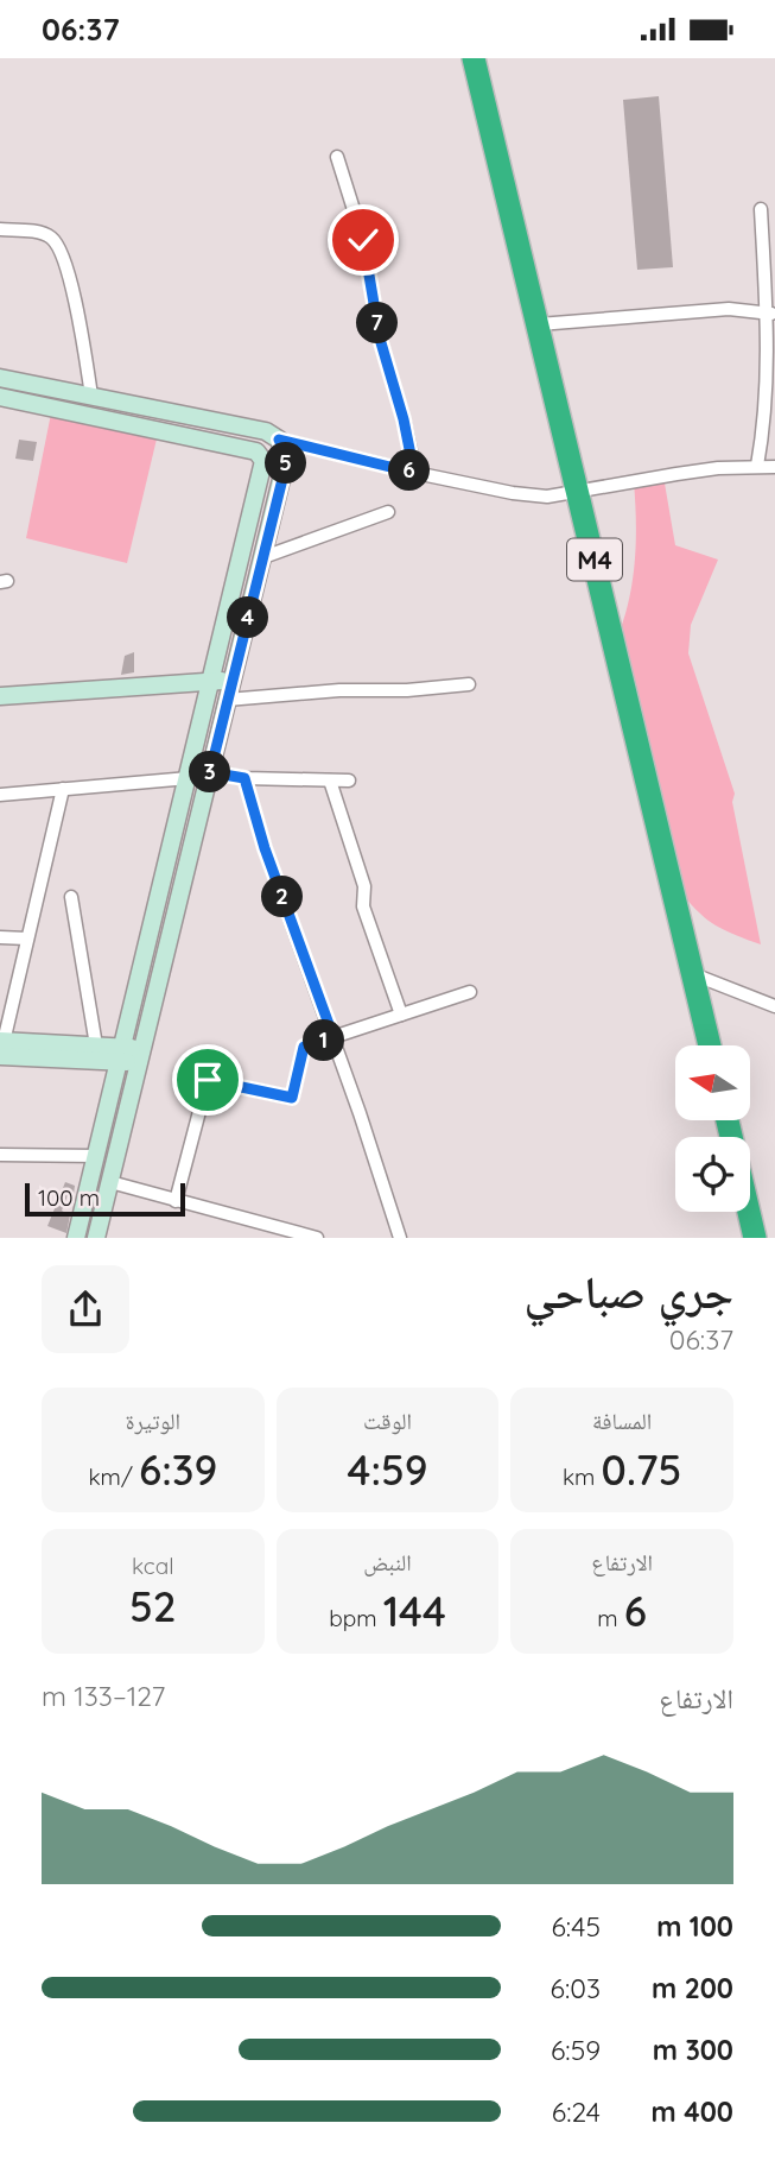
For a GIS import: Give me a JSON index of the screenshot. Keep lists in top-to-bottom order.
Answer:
{
  "streets": {
    "highway": ["M4"]
  },
  "scale_bar": "100 m",
  "north": "left",
  "page": {
    "status": "06:37",
    "pins": [
      "7",
      "5",
      "6",
      "4",
      "3",
      "2",
      "1"
    ],
    "scale": "100 m",
    "heading": ["جري صباحي", "06:37"],
    "stats": [
      ["المسافة", "0.75 km"],
      ["الوقت", "4:59"],
      ["الوتيرة", "6:39 /km"],
      ["الارتفاع", "6 m"],
      ["النبض", "144 bpm"],
      ["kcal", "52"]
    ],
    "chart": ["الارتفاع", "127–133 m"],
    "list": [
      {
        "name": "100 m",
        "note": "6:45"
      },
      {
        "name": "200 m",
        "note": "6:03"
      },
      {
        "name": "300 m",
        "note": "6:59"
      },
      {
        "name": "400 m",
        "note": "6:24"
      }
    ]
  }
}
